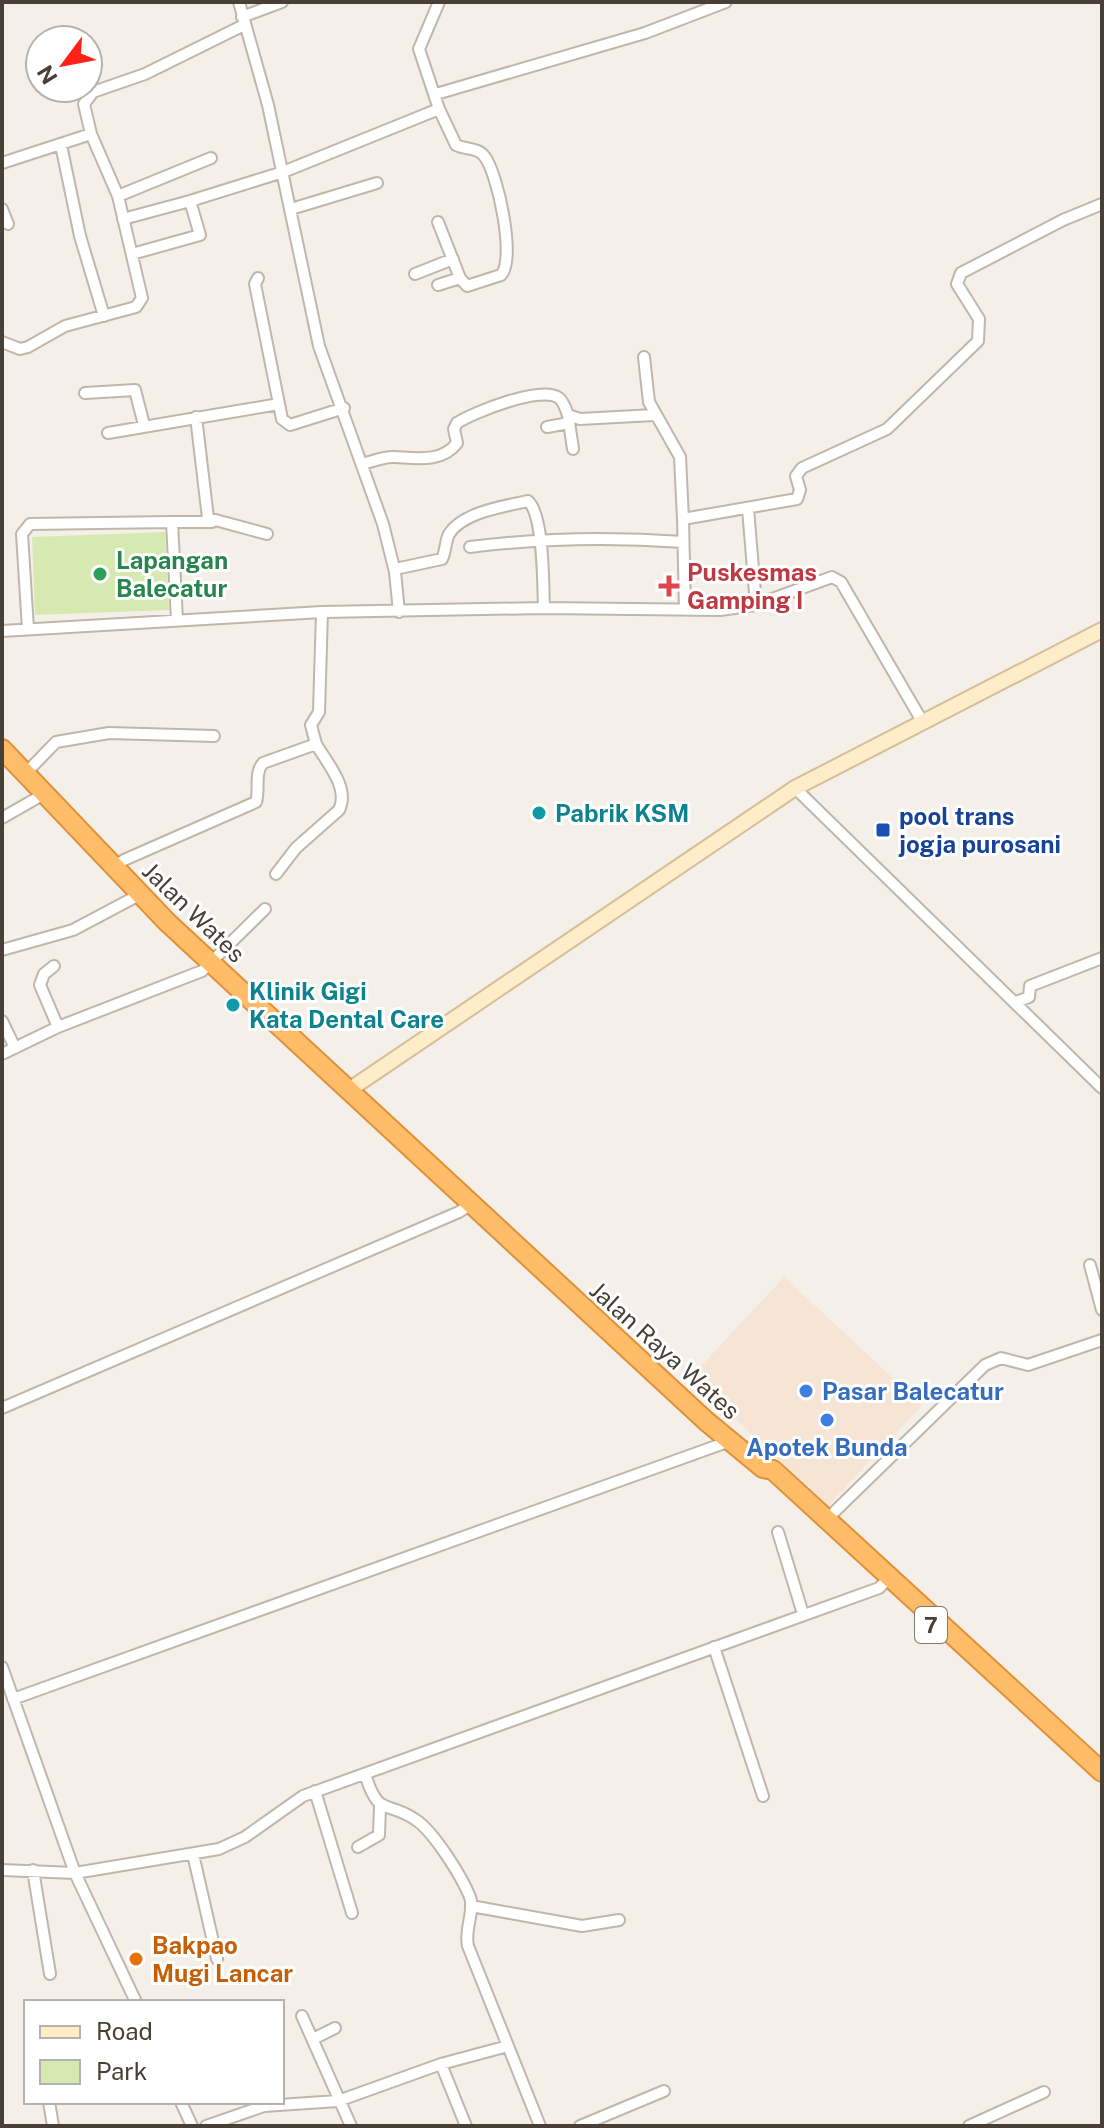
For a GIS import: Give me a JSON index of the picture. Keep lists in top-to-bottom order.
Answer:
{
  "streets": {
    "highway": ["Jalan Wates", "Jalan Raya Wates", "7"]
  },
  "crossings": [
    ["Jalan Wates", "Jalan Raya Wates"]
  ],
  "places": {
    "other": [
      "Lapangan Balecatur",
      "Pabrik KSM",
      "Klinik Gigi Kata Dental Care",
      "Pasar Balecatur",
      "Apotek Bunda",
      "Bakpao Mugi Lancar"
    ],
    "health": ["Puskesmas Gamping I"],
    "transit": ["pool trans jogja purosani"]
  },
  "legend": ["Road", "Park"],
  "north": "bottom left"
}
